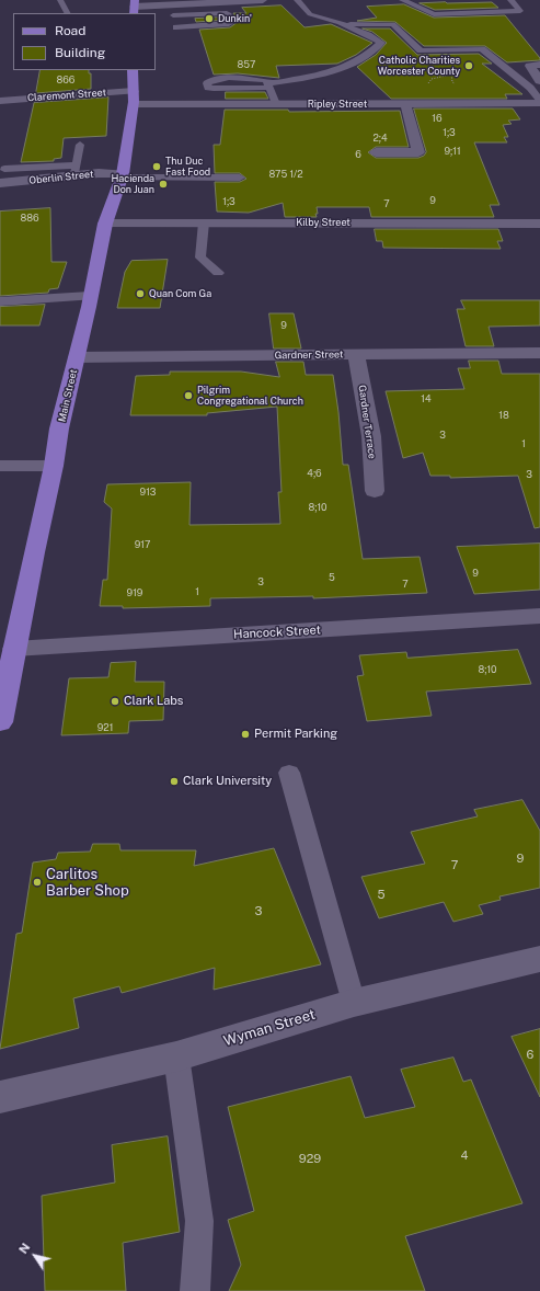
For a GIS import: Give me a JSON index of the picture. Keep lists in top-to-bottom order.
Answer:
{
  "streets": {
    "main road": ["Main Street"],
    "street": [
      "Claremont Street",
      "Ripley Street",
      "Oberlin Street",
      "Kilby Street",
      "Gardner Street",
      "Gardner Terrace",
      "Hancock Street",
      "Wyman Street"
    ]
  },
  "crossings": [
    ["Claremont Street", "Ripley Street"],
    ["Claremont Street", "Main Street"],
    ["Ripley Street", "Main Street"],
    ["Oberlin Street", "Main Street"],
    ["Kilby Street", "Main Street"],
    ["Gardner Street", "Main Street"],
    ["Gardner Street", "Gardner Terrace"],
    ["Main Street", "Hancock Street"]
  ],
  "places": [
    "Dunkin'",
    "Catholic Charities Worcester County",
    "Thu Duc Fast Food",
    "Hacienda Don Juan",
    "Quan Com Ga",
    "Pilgrim Congregational Church",
    "Clark Labs",
    "Permit Parking",
    "Clark University",
    "Carlitos Barber Shop"
  ],
  "house_numbers": [
    "857",
    "866",
    "16",
    "1;3",
    "2;4",
    "9;11",
    "6",
    "875 1/2",
    "9",
    "1;3",
    "7",
    "886",
    "9",
    "14",
    "18",
    "3",
    "1",
    "4;6",
    "3",
    "913",
    "8;10",
    "917",
    "9",
    "5",
    "3",
    "7",
    "1",
    "919",
    "8;10",
    "921",
    "9",
    "7",
    "5",
    "3",
    "6",
    "4",
    "929"
  ],
  "legend": ["Road", "Building"],
  "north": "top left"
}
